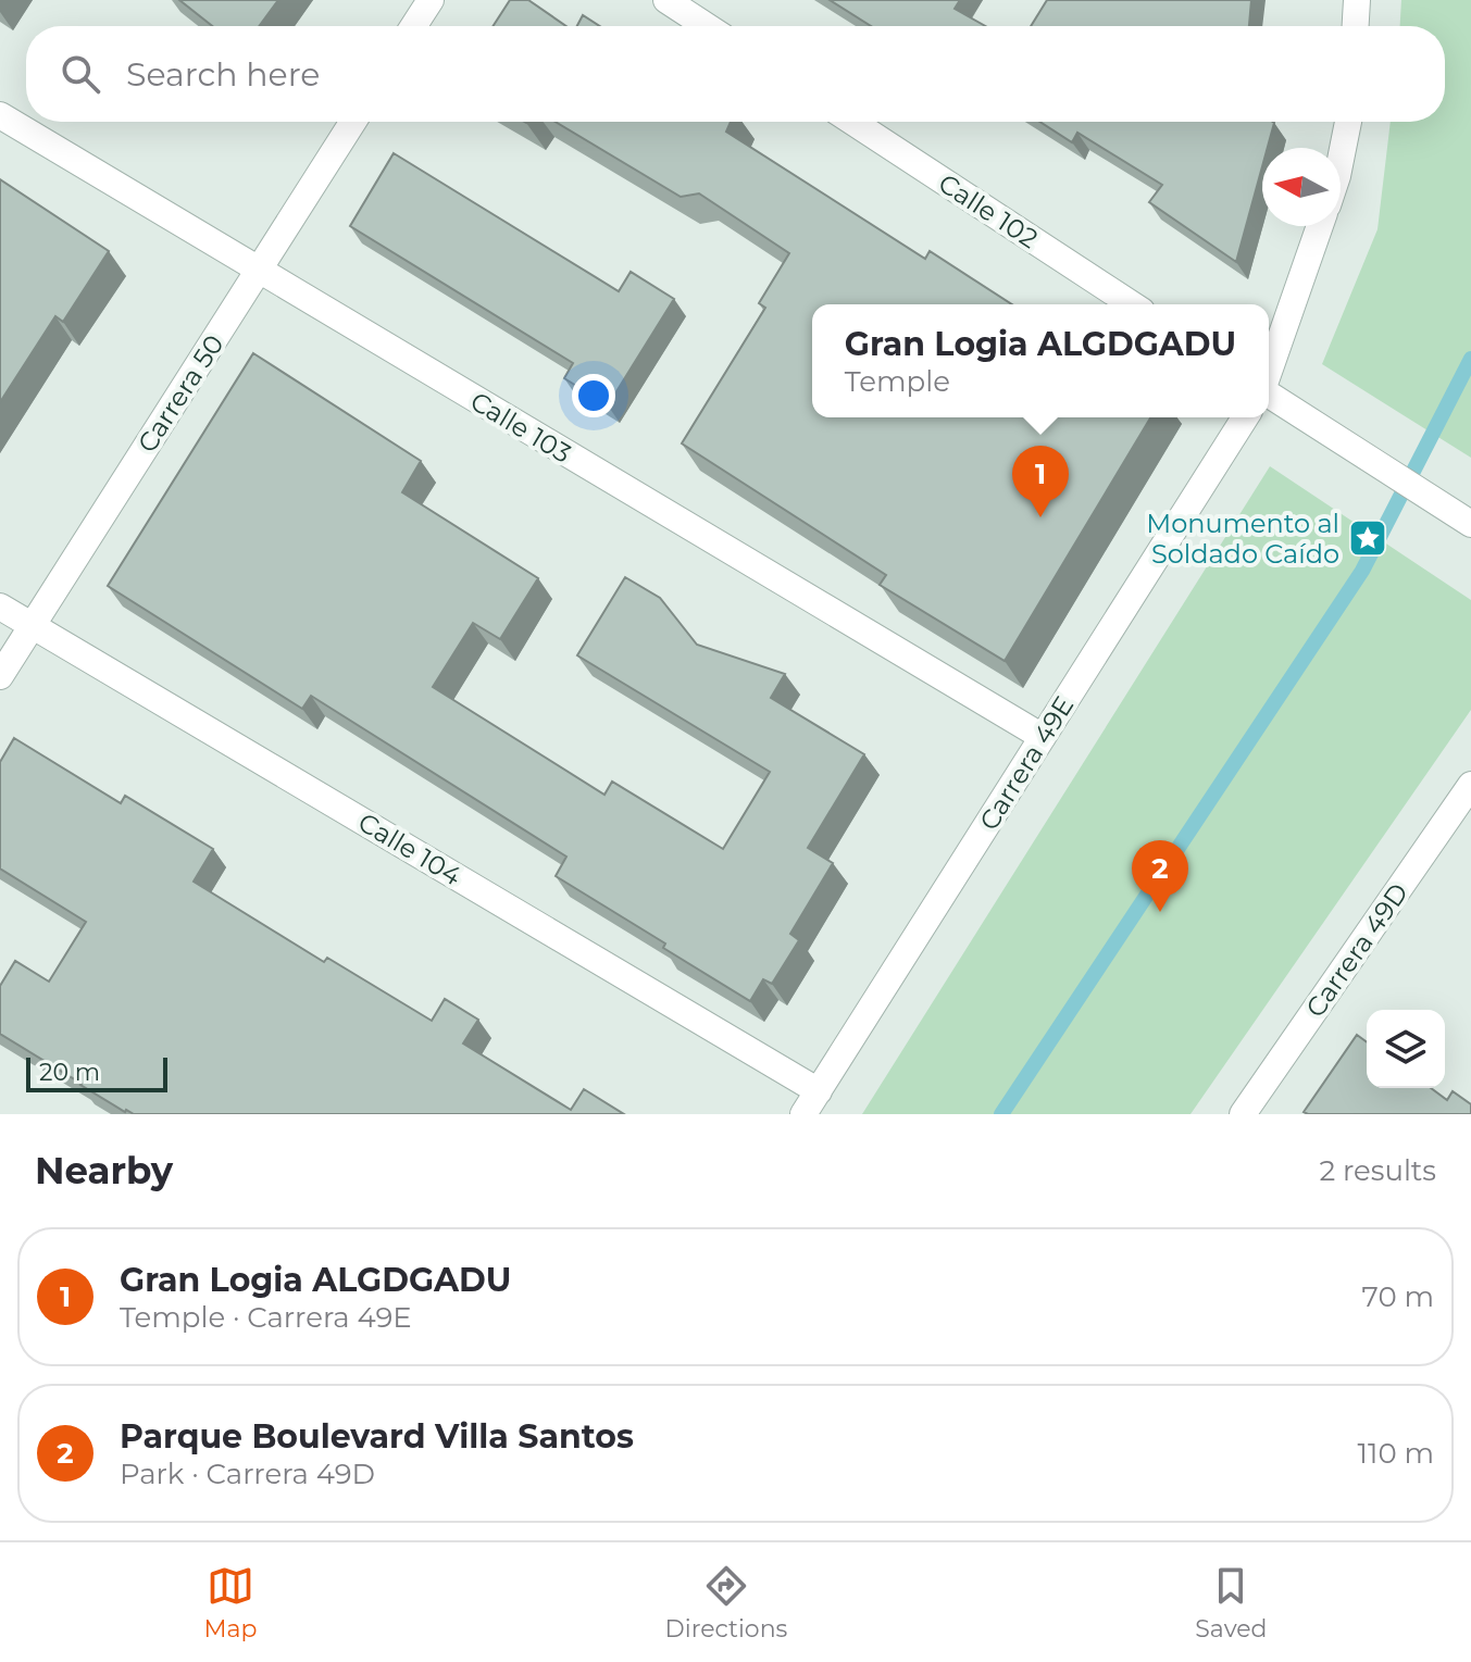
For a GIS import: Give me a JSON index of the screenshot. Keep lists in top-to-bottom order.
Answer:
{
  "streets": {
    "street": [
      "Calle 102",
      "Carrera 50",
      "Calle 103",
      "Carrera 49E",
      "Calle 104",
      "Carrera 49D"
    ]
  },
  "crossings": [
    ["Carrera 50", "Calle 103"],
    ["Carrera 50", "Calle 104"],
    ["Calle 103", "Carrera 49E"],
    ["Carrera 49E", "Calle 104"]
  ],
  "places": {
    "place": ["Monumento al Soldado Caído"]
  },
  "scale_bar": "20 m",
  "north": "left",
  "page": {
    "search": "Search here",
    "popup": ["Gran Logia ALGDGADU", "Temple"],
    "pins": ["1", "2"],
    "scale": "20 m",
    "heading": ["Nearby", "2 results"],
    "list": [
      {
        "mark": "1",
        "name": "Gran Logia ALGDGADU",
        "note": "Temple · Carrera 49E",
        "value": "70 m"
      },
      {
        "mark": "2",
        "name": "Parque Boulevard Villa Santos",
        "note": "Park · Carrera 49D",
        "value": "110 m"
      }
    ],
    "nav": ["Map", "Directions", "Saved"]
  }
}
